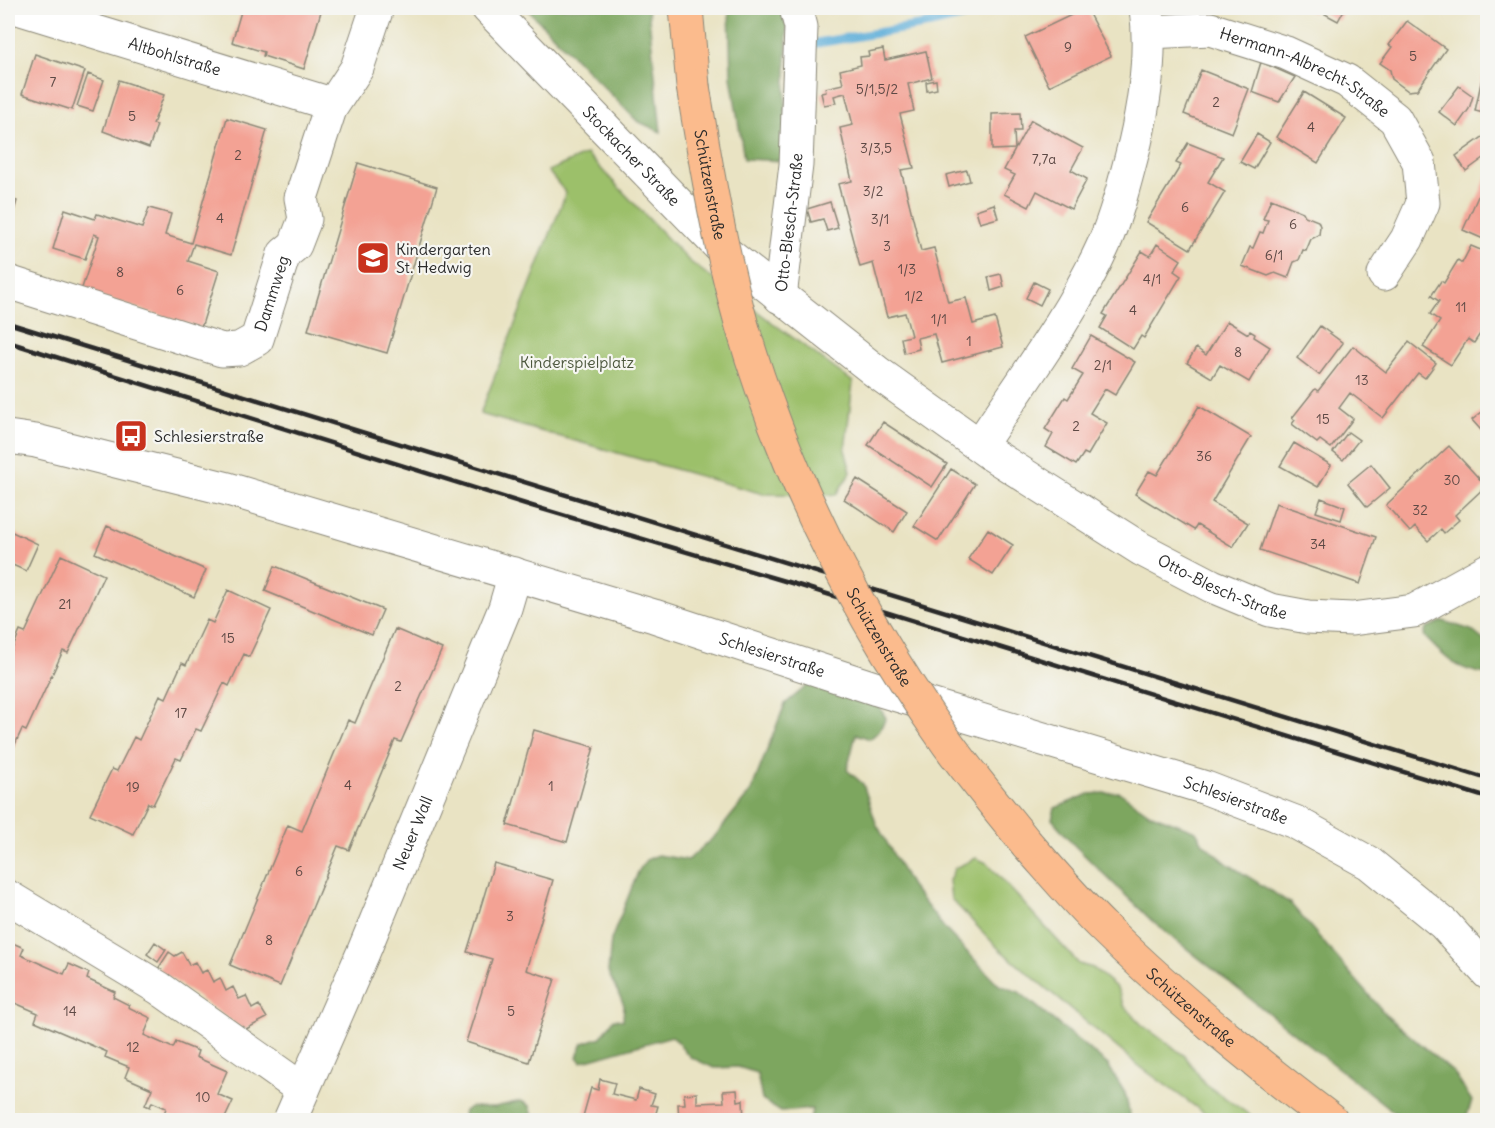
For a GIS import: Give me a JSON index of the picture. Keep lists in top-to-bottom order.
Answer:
{
  "streets": {
    "main road": ["Schützenstraße"],
    "street": [
      "Altbohlstraße",
      "Hermann-Albrecht-Straße",
      "Stockacher Straße",
      "Otto-Blesch-Straße",
      "Dammweg",
      "Schlesierstraße",
      "Neuer Wall"
    ]
  },
  "crossings": [
    ["Altbohlstraße", "Dammweg"],
    ["Stockacher Straße", "Otto-Blesch-Straße"],
    ["Schlesierstraße", "Neuer Wall"]
  ],
  "parks": ["Kinderspielplatz"],
  "places": {
    "school or university": ["Kindergarten St. Hedwig"],
    "bus stop": ["Schlesierstraße"]
  },
  "house_numbers": [
    "9",
    "5",
    "7",
    "5/1,5/2",
    "2",
    "5",
    "4",
    "3/3,5",
    "2",
    "7,7a",
    "3/2",
    "6",
    "4",
    "3/1",
    "6",
    "3",
    "6/1",
    "1/3",
    "8",
    "4/1",
    "6",
    "1/2",
    "11",
    "4",
    "1/1",
    "1",
    "8",
    "2/1",
    "13",
    "15",
    "2",
    "36",
    "30",
    "32",
    "34",
    "21",
    "15",
    "2",
    "17",
    "4",
    "1",
    "19",
    "6",
    "3",
    "8",
    "14",
    "5",
    "12",
    "10"
  ]
}
